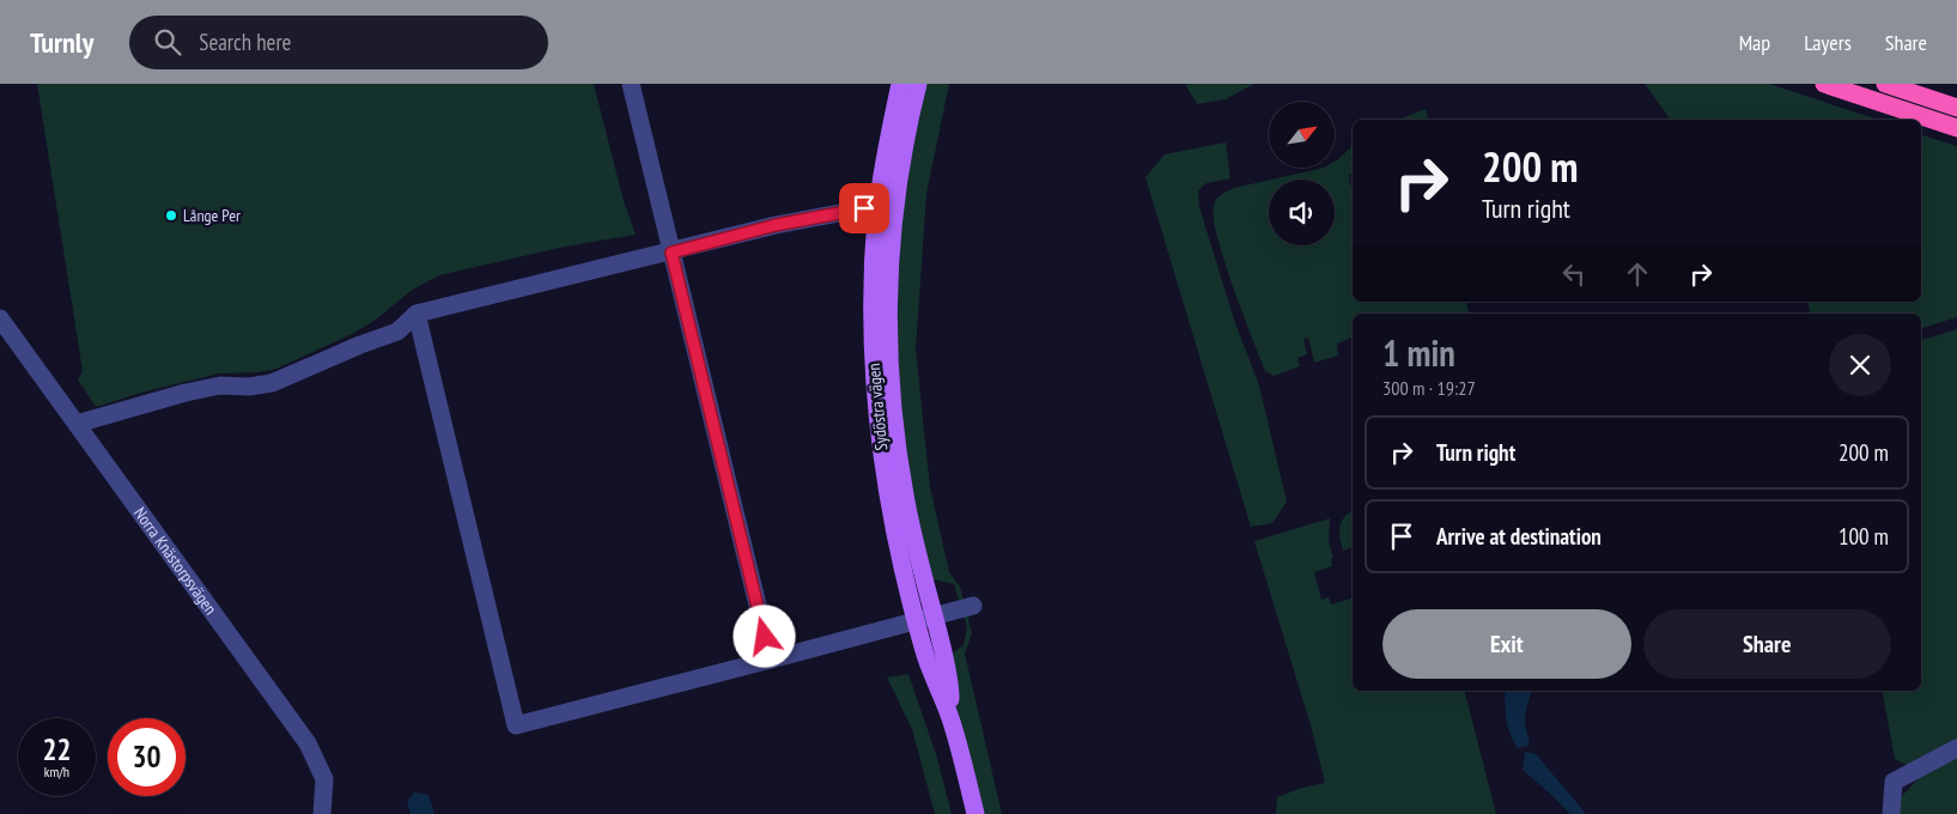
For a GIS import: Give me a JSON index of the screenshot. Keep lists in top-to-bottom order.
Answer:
{
  "streets": {
    "main road": ["Sydöstra vägen"],
    "street": ["Norra Knästorpsvägen"]
  },
  "places": ["Långe Per"],
  "north": "top right",
  "page": {
    "header": "Turnly",
    "search": "Search here",
    "nav": ["Map", "Layers", "Share"],
    "turn": ["200 m", "Turn right"],
    "heading": ["1 min", "300 m · 19:27"],
    "list": [
      {
        "name": "Turn right",
        "value": "200 m"
      },
      {
        "name": "Arrive at destination",
        "value": "100 m"
      }
    ],
    "buttons": ["Exit", "Share"],
    "speed": "22 km/h",
    "limit": "30"
  }
}
